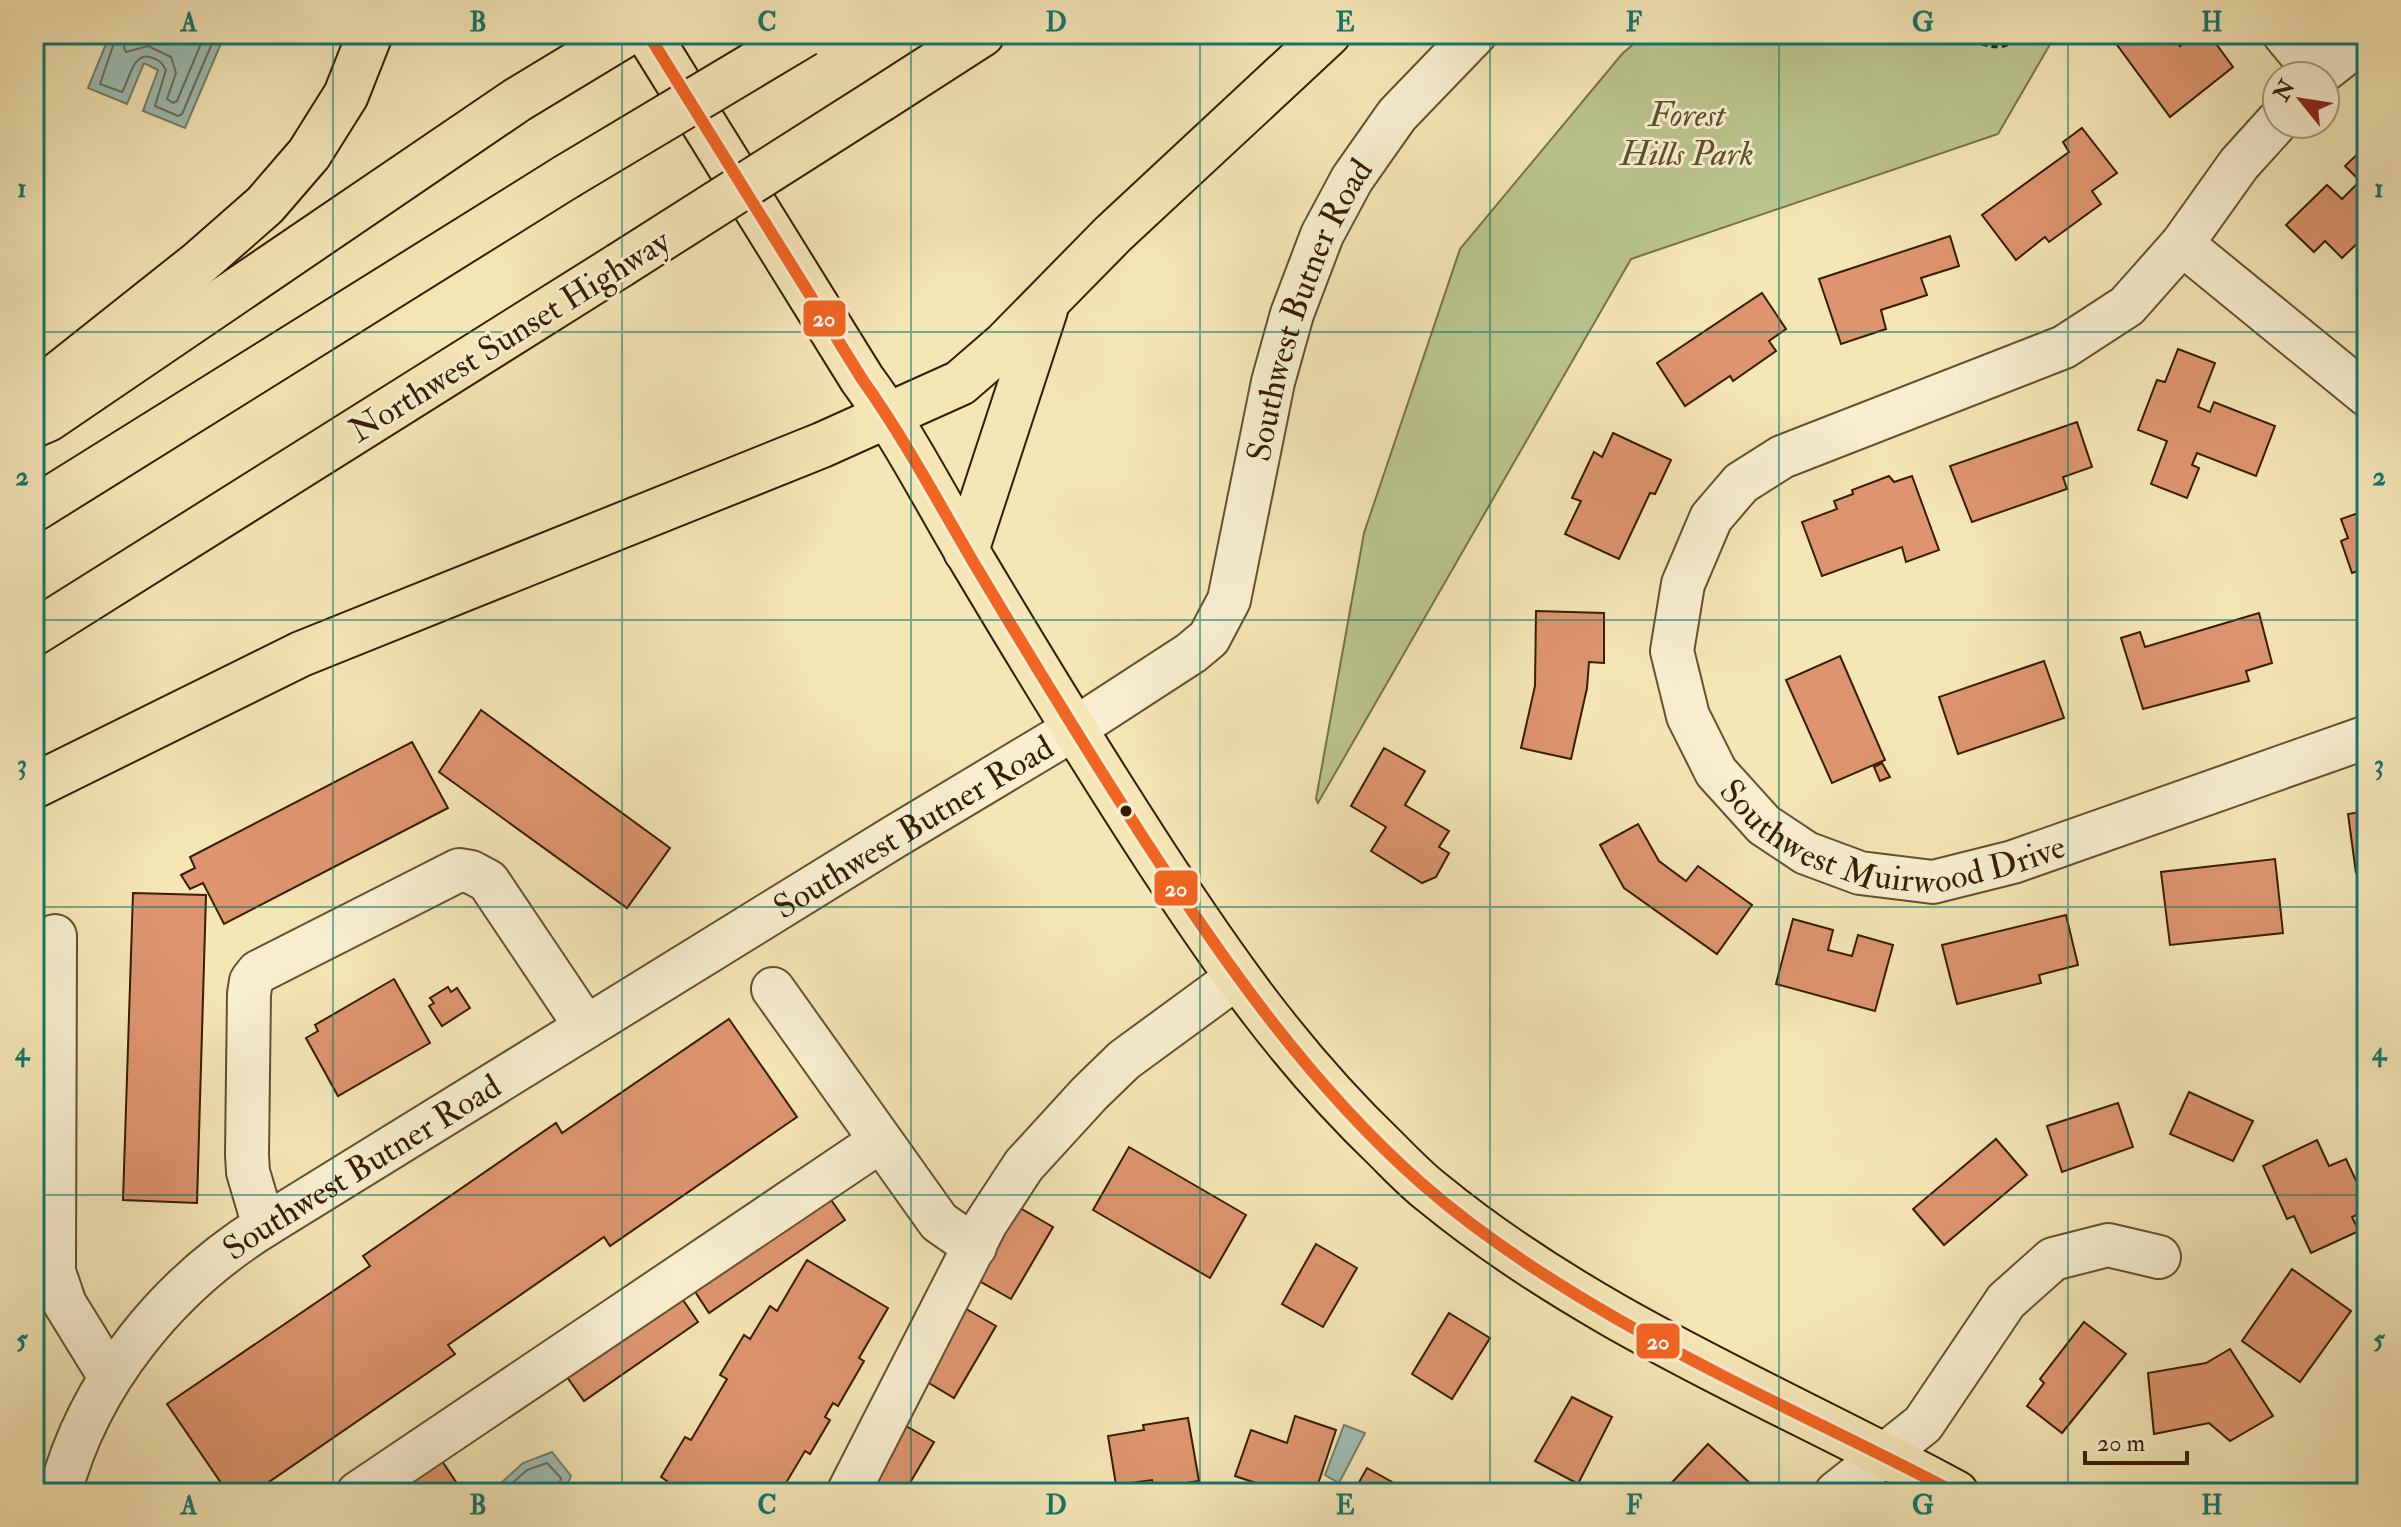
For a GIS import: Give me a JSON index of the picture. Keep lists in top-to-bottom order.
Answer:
{
  "streets": {
    "main road": ["Northwest Sunset Highway"],
    "street": ["Southwest Butner Road", "Southwest Muirwood Drive"]
  },
  "parks": ["Forest Hills Park"],
  "lines": ["transit line 20"],
  "scale_bar": "20 m",
  "north": "top left",
  "grid": {
    "columns": [
      "A",
      "B",
      "C",
      "D",
      "E",
      "F",
      "G",
      "H"
    ],
    "rows": [
      "1",
      "2",
      "3",
      "4",
      "5"
    ]
  }
}
